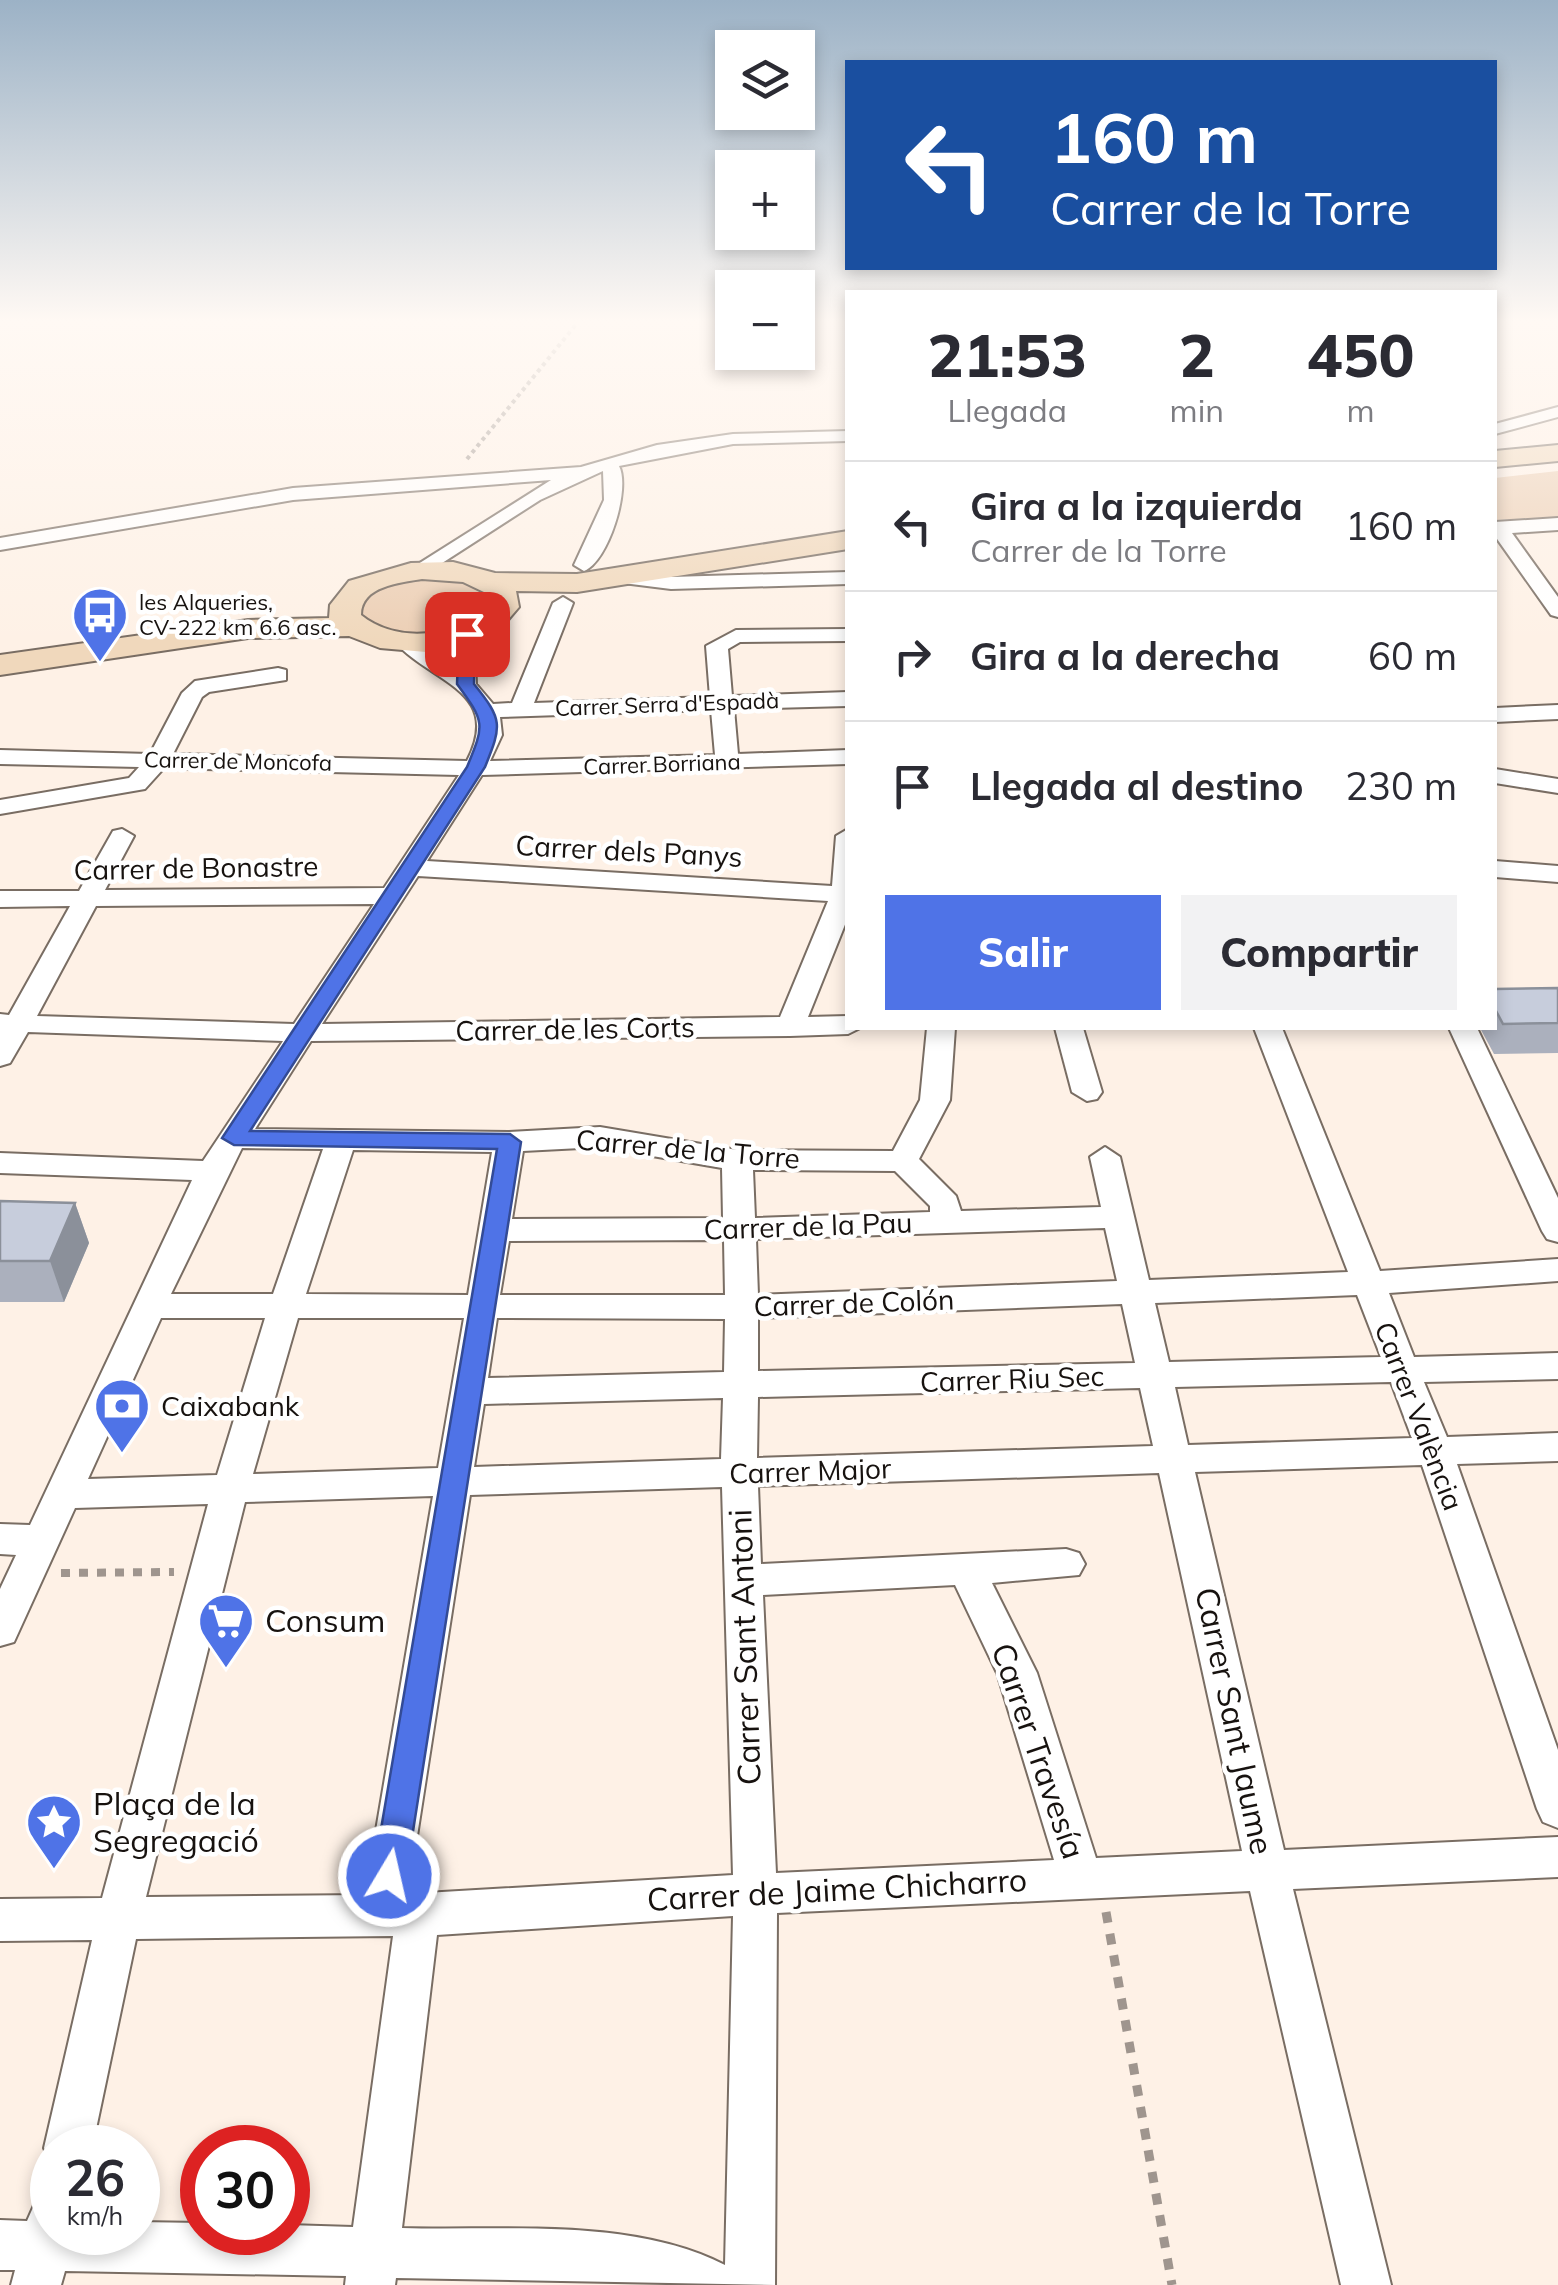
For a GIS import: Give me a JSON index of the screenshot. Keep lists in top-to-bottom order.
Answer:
{
  "streets": {
    "street": [
      "Carrer Serra d'Espadà",
      "Carrer de Moncofa",
      "Carrer Borriana",
      "Carrer dels Panys",
      "Carrer de Bonastre",
      "Carrer de les Corts",
      "Carrer de la Torre",
      "Carrer de la Pau",
      "Carrer de Colón",
      "Carrer Riu Sec",
      "Carrer València",
      "Carrer Major",
      "Carrer Sant Antoni",
      "Carrer Sant Jaume",
      "Carrer Travesía",
      "Carrer de Jaime Chicharro"
    ]
  },
  "crossings": [
    ["Carrer de Moncofa", "Carrer Borriana"],
    ["Carrer de la Torre", "Carrer Sant Antoni"],
    ["Carrer de la Pau", "Carrer Sant Antoni"],
    ["Carrer de la Pau", "Carrer Sant Jaume"],
    ["Carrer de Colón", "Carrer València"],
    ["Carrer de Colón", "Carrer Sant Antoni"],
    ["Carrer de Colón", "Carrer Sant Jaume"],
    ["Carrer Riu Sec", "Carrer València"],
    ["Carrer Riu Sec", "Carrer Sant Antoni"],
    ["Carrer Riu Sec", "Carrer Sant Jaume"],
    ["Carrer València", "Carrer Major"],
    ["Carrer Major", "Carrer Sant Antoni"],
    ["Carrer Major", "Carrer Sant Jaume"],
    ["Carrer Sant Antoni", "Carrer de Jaime Chicharro"],
    ["Carrer Sant Jaume", "Carrer de Jaime Chicharro"],
    ["Carrer Travesía", "Carrer de Jaime Chicharro"]
  ],
  "places": {
    "bus stop": ["les Alqueries, CV-222 km 6.6 asc."],
    "bank": ["Caixabank"],
    "supermarket": ["Consum"],
    "place": ["Plaça de la Segregació"]
  },
  "page": {
    "map_buttons": ["+", "−"],
    "turn": ["160 m", "Carrer de la Torre"],
    "eta": [
      "21:53",
      "Llegada",
      "2",
      "min",
      "450",
      "m"
    ],
    "list": [
      {
        "name": "Gira a la izquierda",
        "note": "Carrer de la Torre",
        "value": "160 m"
      },
      {
        "name": "Gira a la derecha",
        "value": "60 m"
      },
      {
        "name": "Llegada al destino",
        "value": "230 m"
      }
    ],
    "buttons": ["Salir", "Compartir"],
    "speed": "26 km/h",
    "limit": "30"
  }
}
